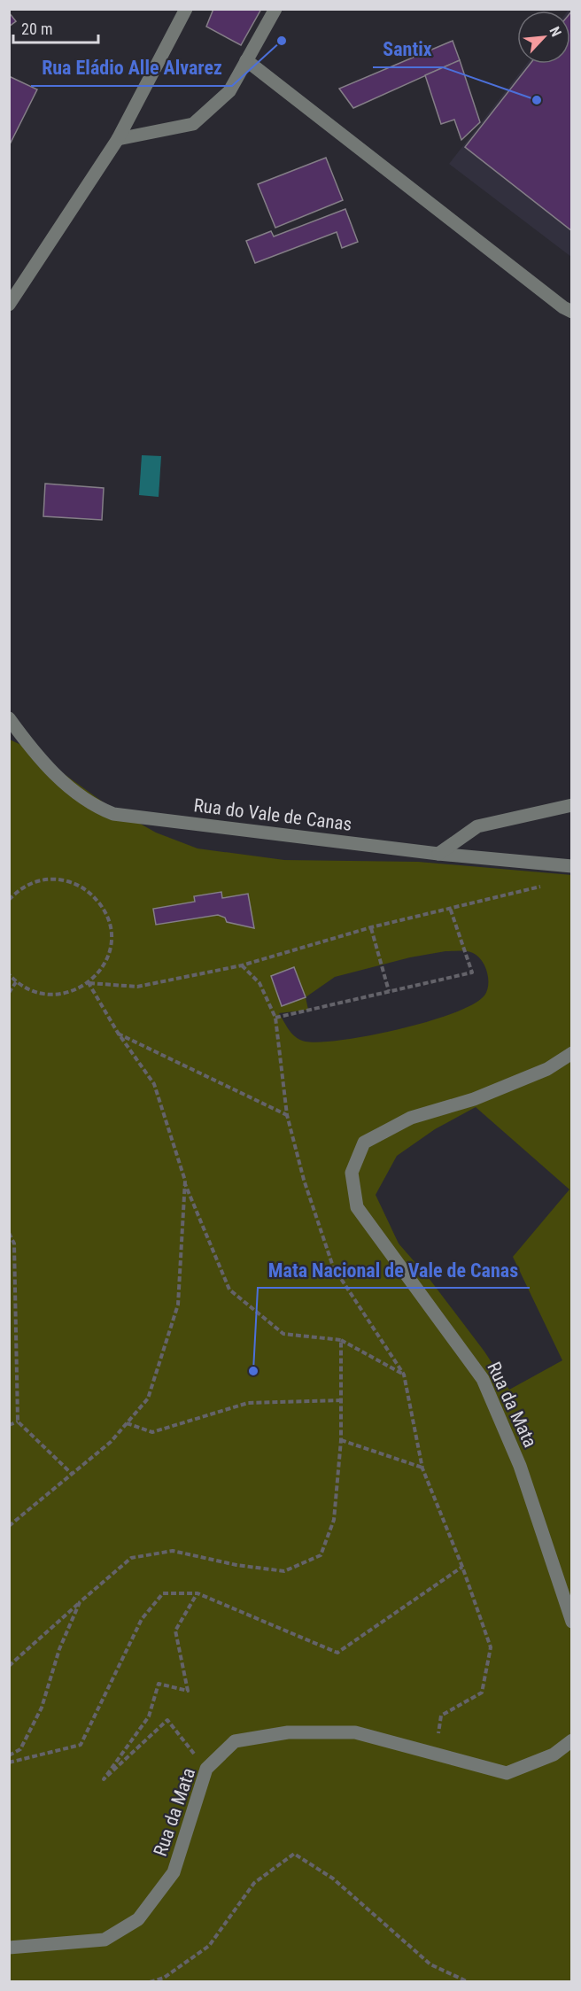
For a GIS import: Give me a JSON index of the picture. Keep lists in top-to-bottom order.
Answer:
{
  "streets": {
    "street": ["Rua do Vale de Canas", "Rua da Mata"]
  },
  "places": ["Rua Eládio Alle Alvarez", "Santix", "Mata Nacional de Vale de Canas"],
  "scale_bar": "20 m",
  "north": "top right"
}
